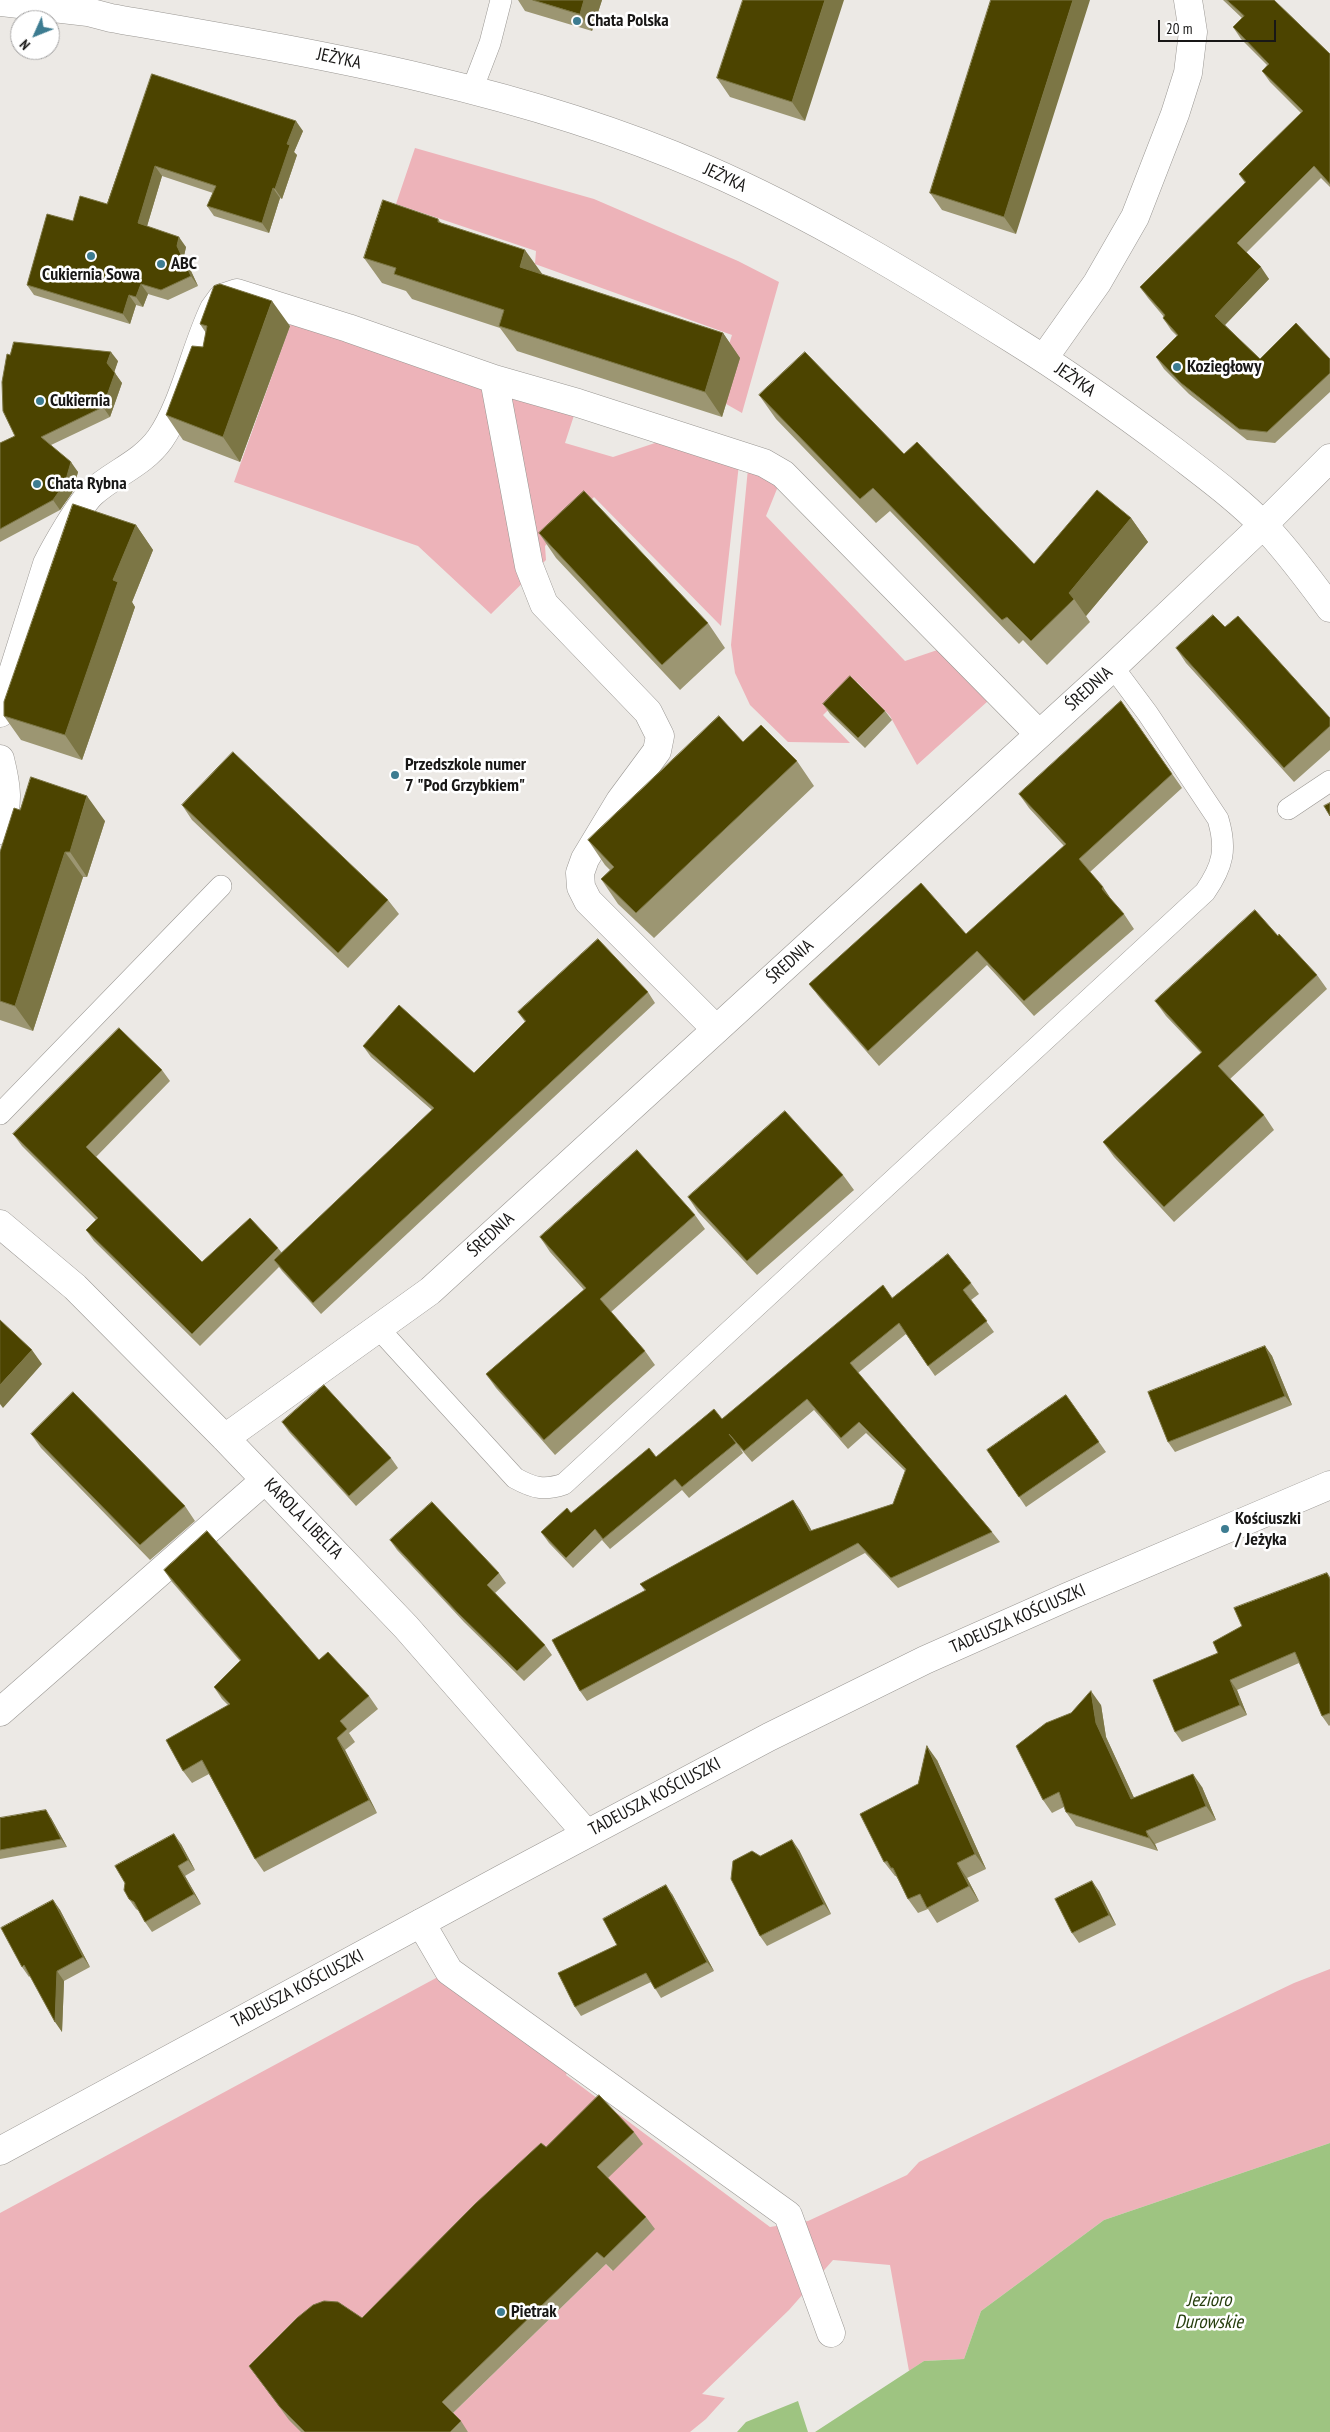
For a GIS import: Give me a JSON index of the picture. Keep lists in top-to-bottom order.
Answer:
{
  "streets": {
    "street": [
      "JEŻYKA",
      "ŚREDNIA",
      "KAROLA LIBELTA",
      "TADEUSZA KOŚCIUSZKI"
    ]
  },
  "crossings": [
    ["JEŻYKA", "ŚREDNIA"],
    ["ŚREDNIA", "KAROLA LIBELTA"],
    ["KAROLA LIBELTA", "TADEUSZA KOŚCIUSZKI"]
  ],
  "water": ["Jezioro Durowskie"],
  "places": [
    "Chata Polska",
    "Cukiernia Sowa",
    "ABC",
    "Koziegłowy",
    "Cukiernia",
    "Chata Rybna",
    "Przedszkole numer 7 \"Pod Grzybkiem\"",
    "Kościuszki / Jeżyka",
    "Pietrak"
  ],
  "scale_bar": "20 m",
  "north": "bottom left"
}
